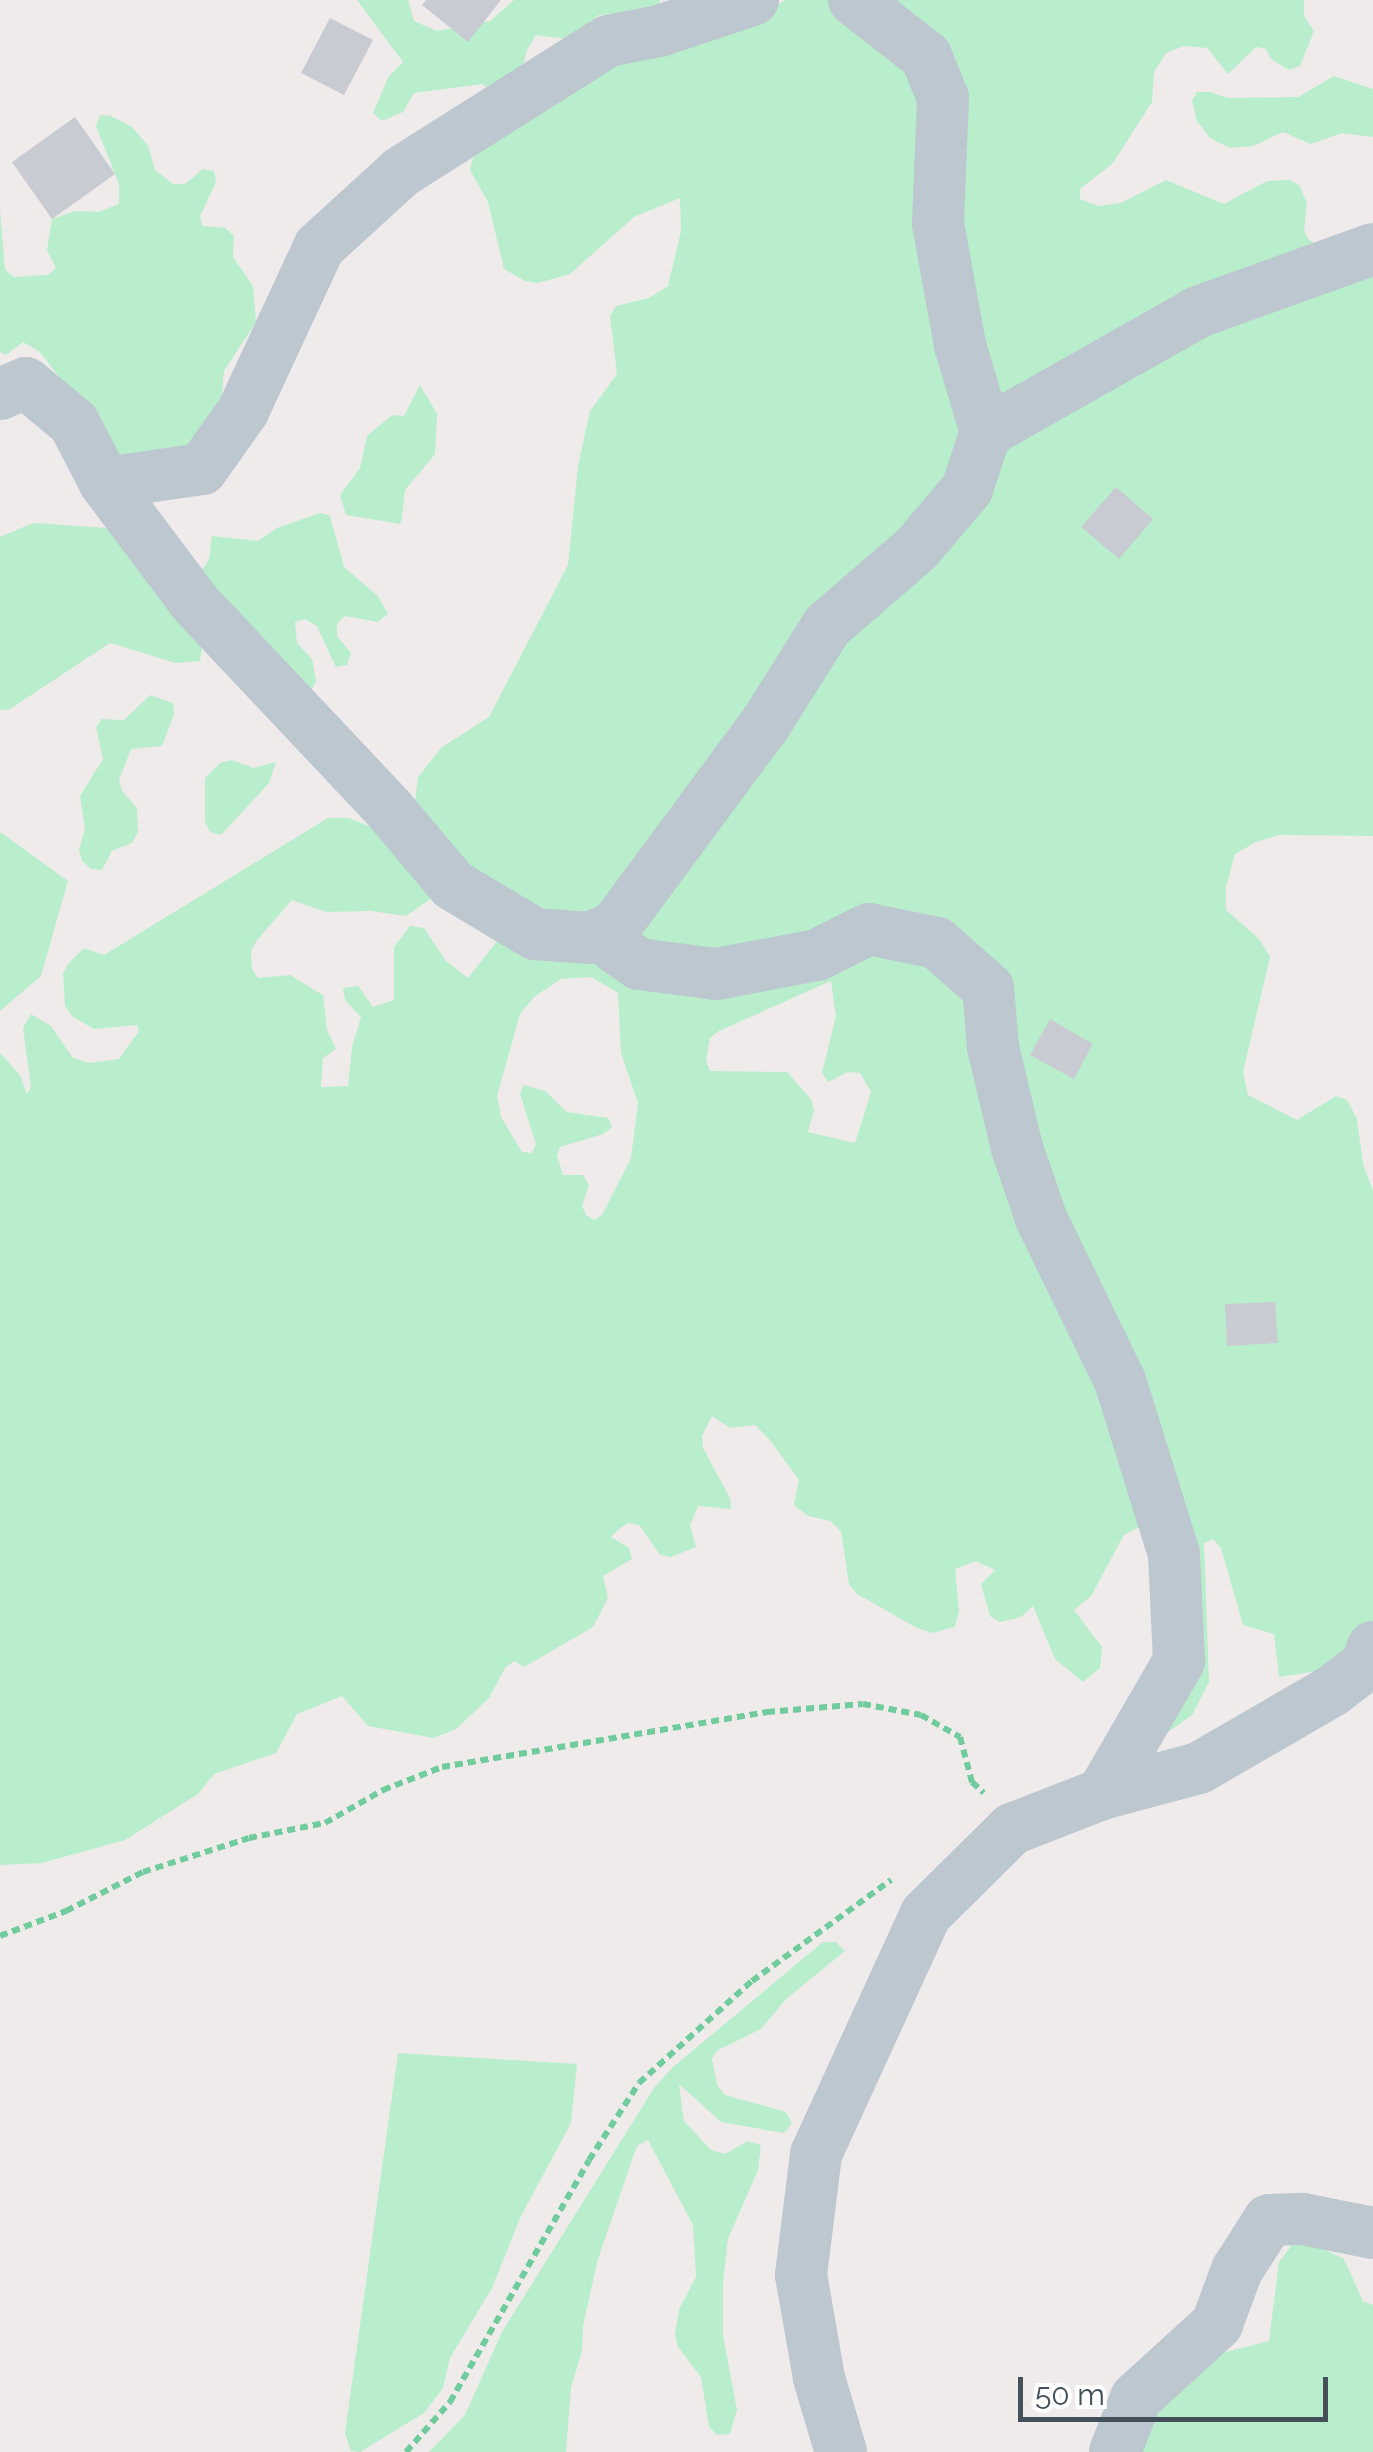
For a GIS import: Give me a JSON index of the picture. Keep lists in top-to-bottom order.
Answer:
{
  "scale_bar": "50 m"
}
